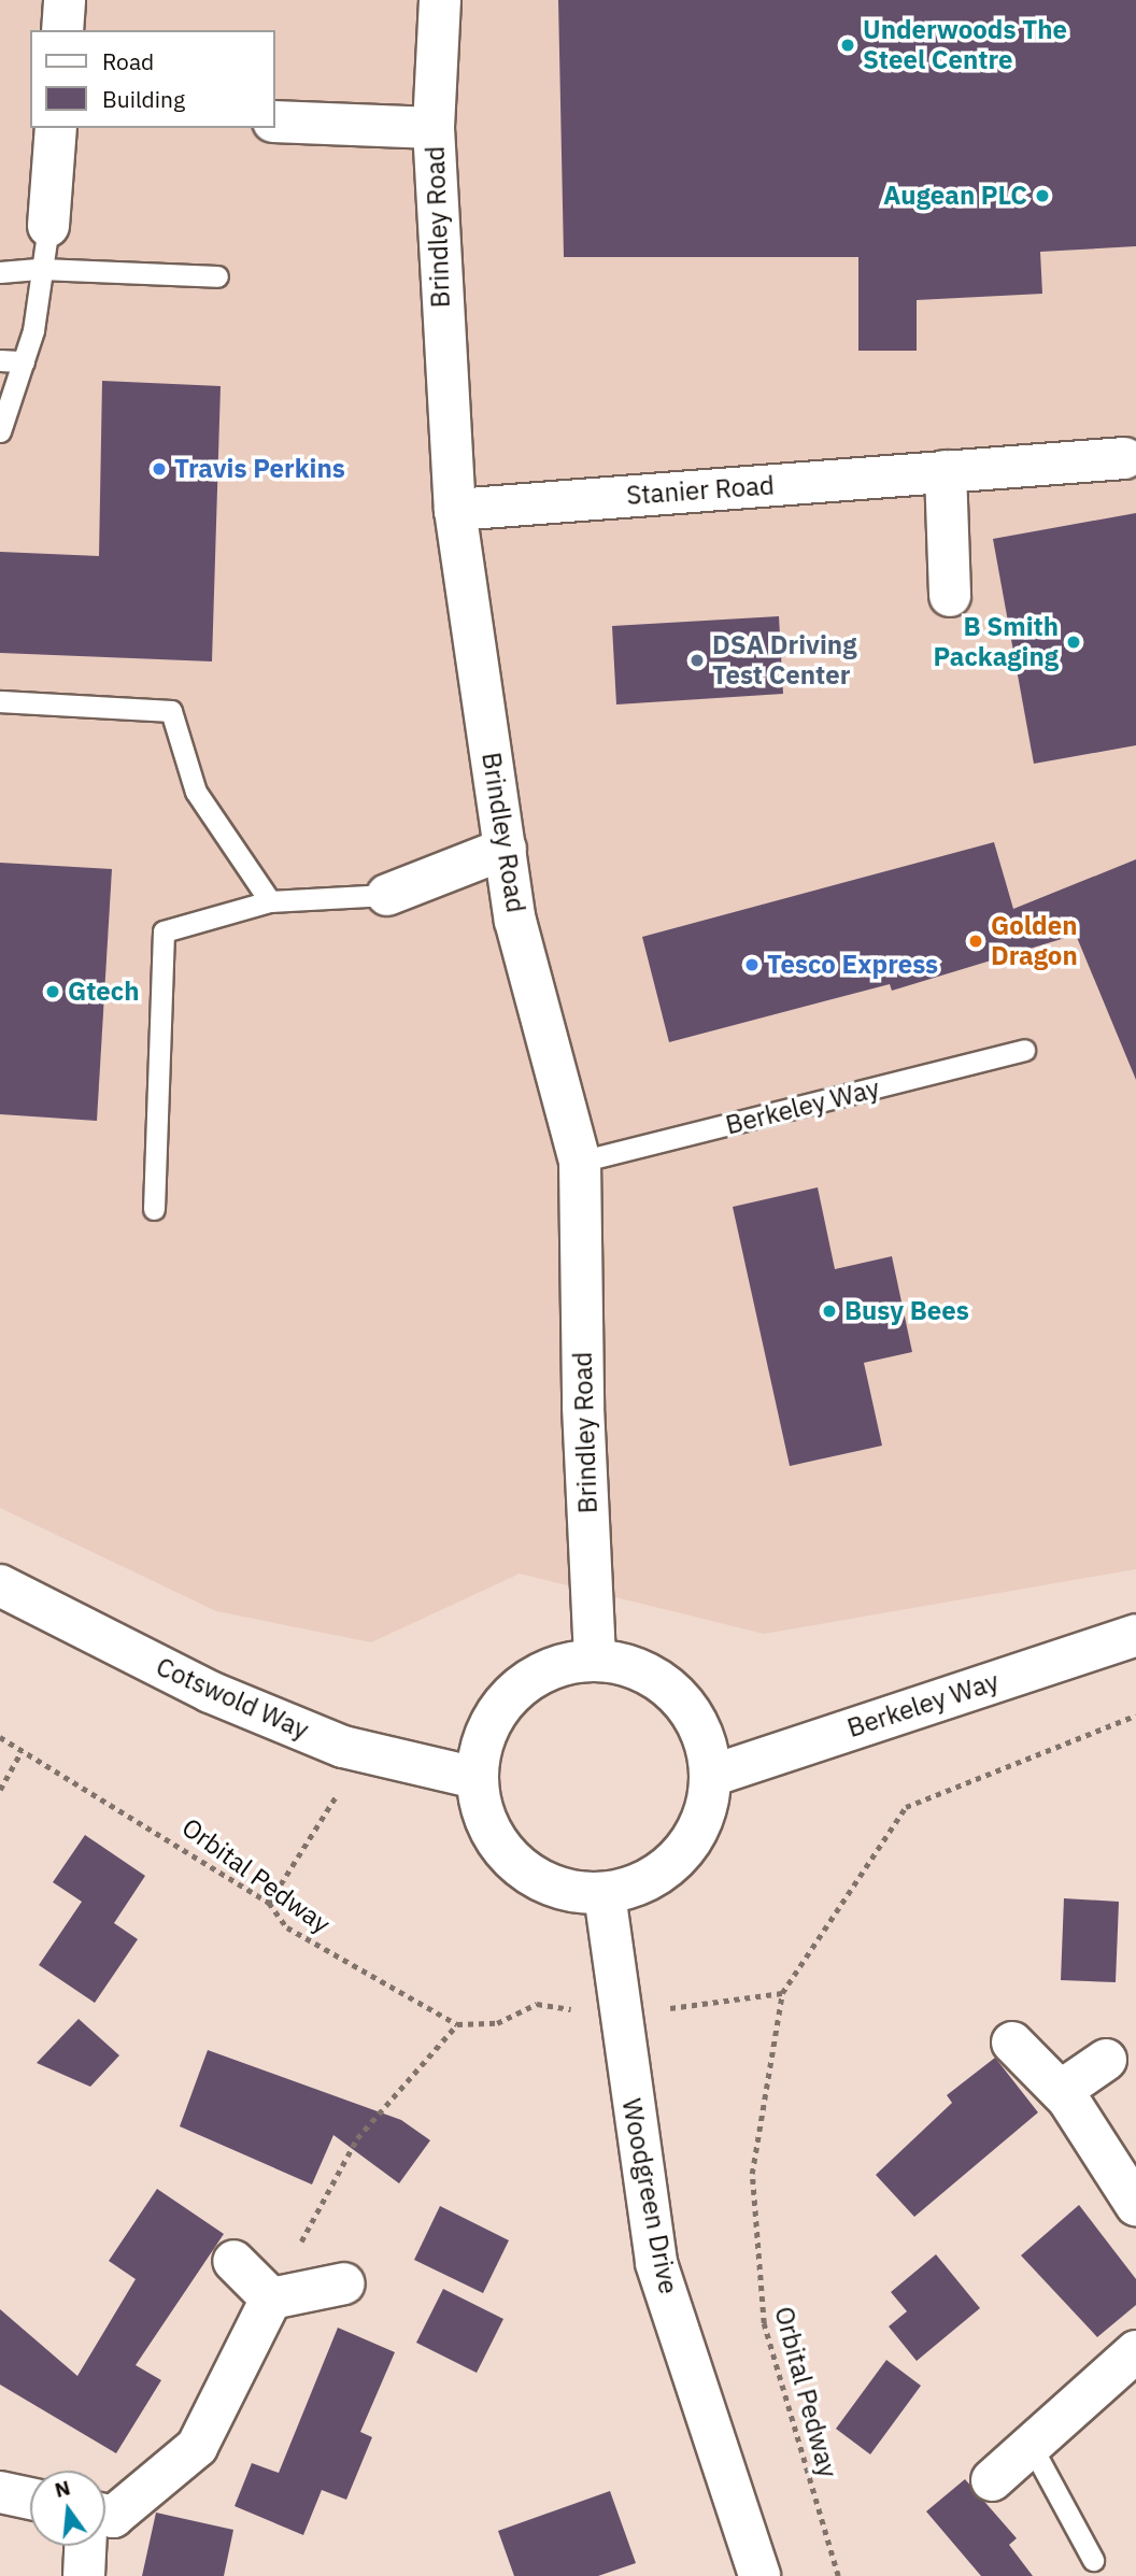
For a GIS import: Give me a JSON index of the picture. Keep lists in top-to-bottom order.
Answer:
{
  "streets": {
    "street": [
      "Brindley Road",
      "Stanier Road",
      "Berkeley Way",
      "Cotswold Way",
      "Woodgreen Drive"
    ],
    "path": ["Orbital Pedway"]
  },
  "crossings": [
    ["Brindley Road", "Stanier Road"],
    ["Brindley Road", "Berkeley Way"],
    ["Brindley Road", "Cotswold Way"],
    ["Brindley Road", "Woodgreen Drive"],
    ["Berkeley Way", "Cotswold Way"],
    ["Berkeley Way", "Woodgreen Drive"],
    ["Cotswold Way", "Woodgreen Drive"]
  ],
  "places": [
    "Underwoods The Steel Centre",
    "Augean PLC",
    "Travis Perkins",
    "B Smith Packaging",
    "DSA Driving Test Center",
    "Golden Dragon",
    "Tesco Express",
    "Gtech",
    "Busy Bees"
  ],
  "legend": ["Road", "Building"],
  "north": "top"
}
